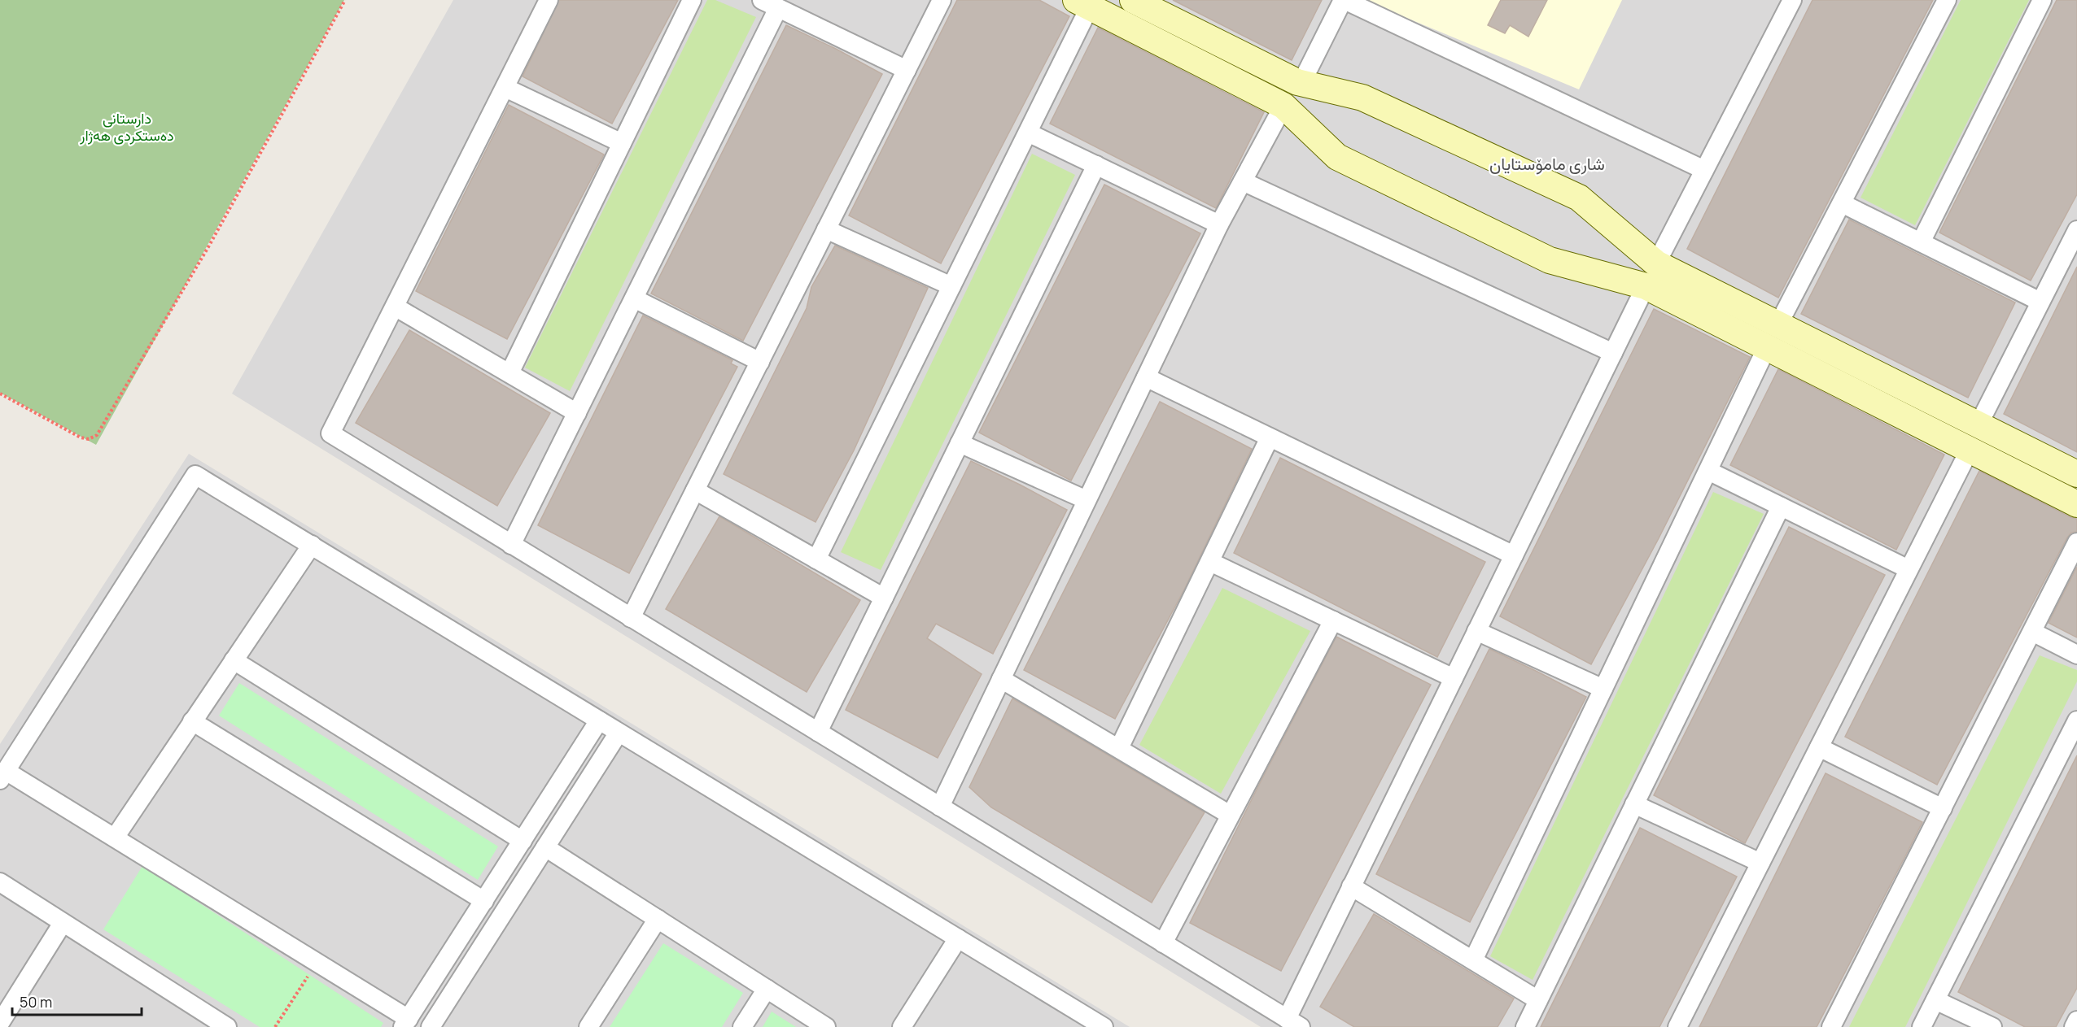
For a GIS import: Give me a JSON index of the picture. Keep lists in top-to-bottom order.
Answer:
{
  "districts": ["شاری مامۆستایان"],
  "parks": ["دارستانی دەستکردی هەژار"],
  "scale_bar": "50 m"
}
